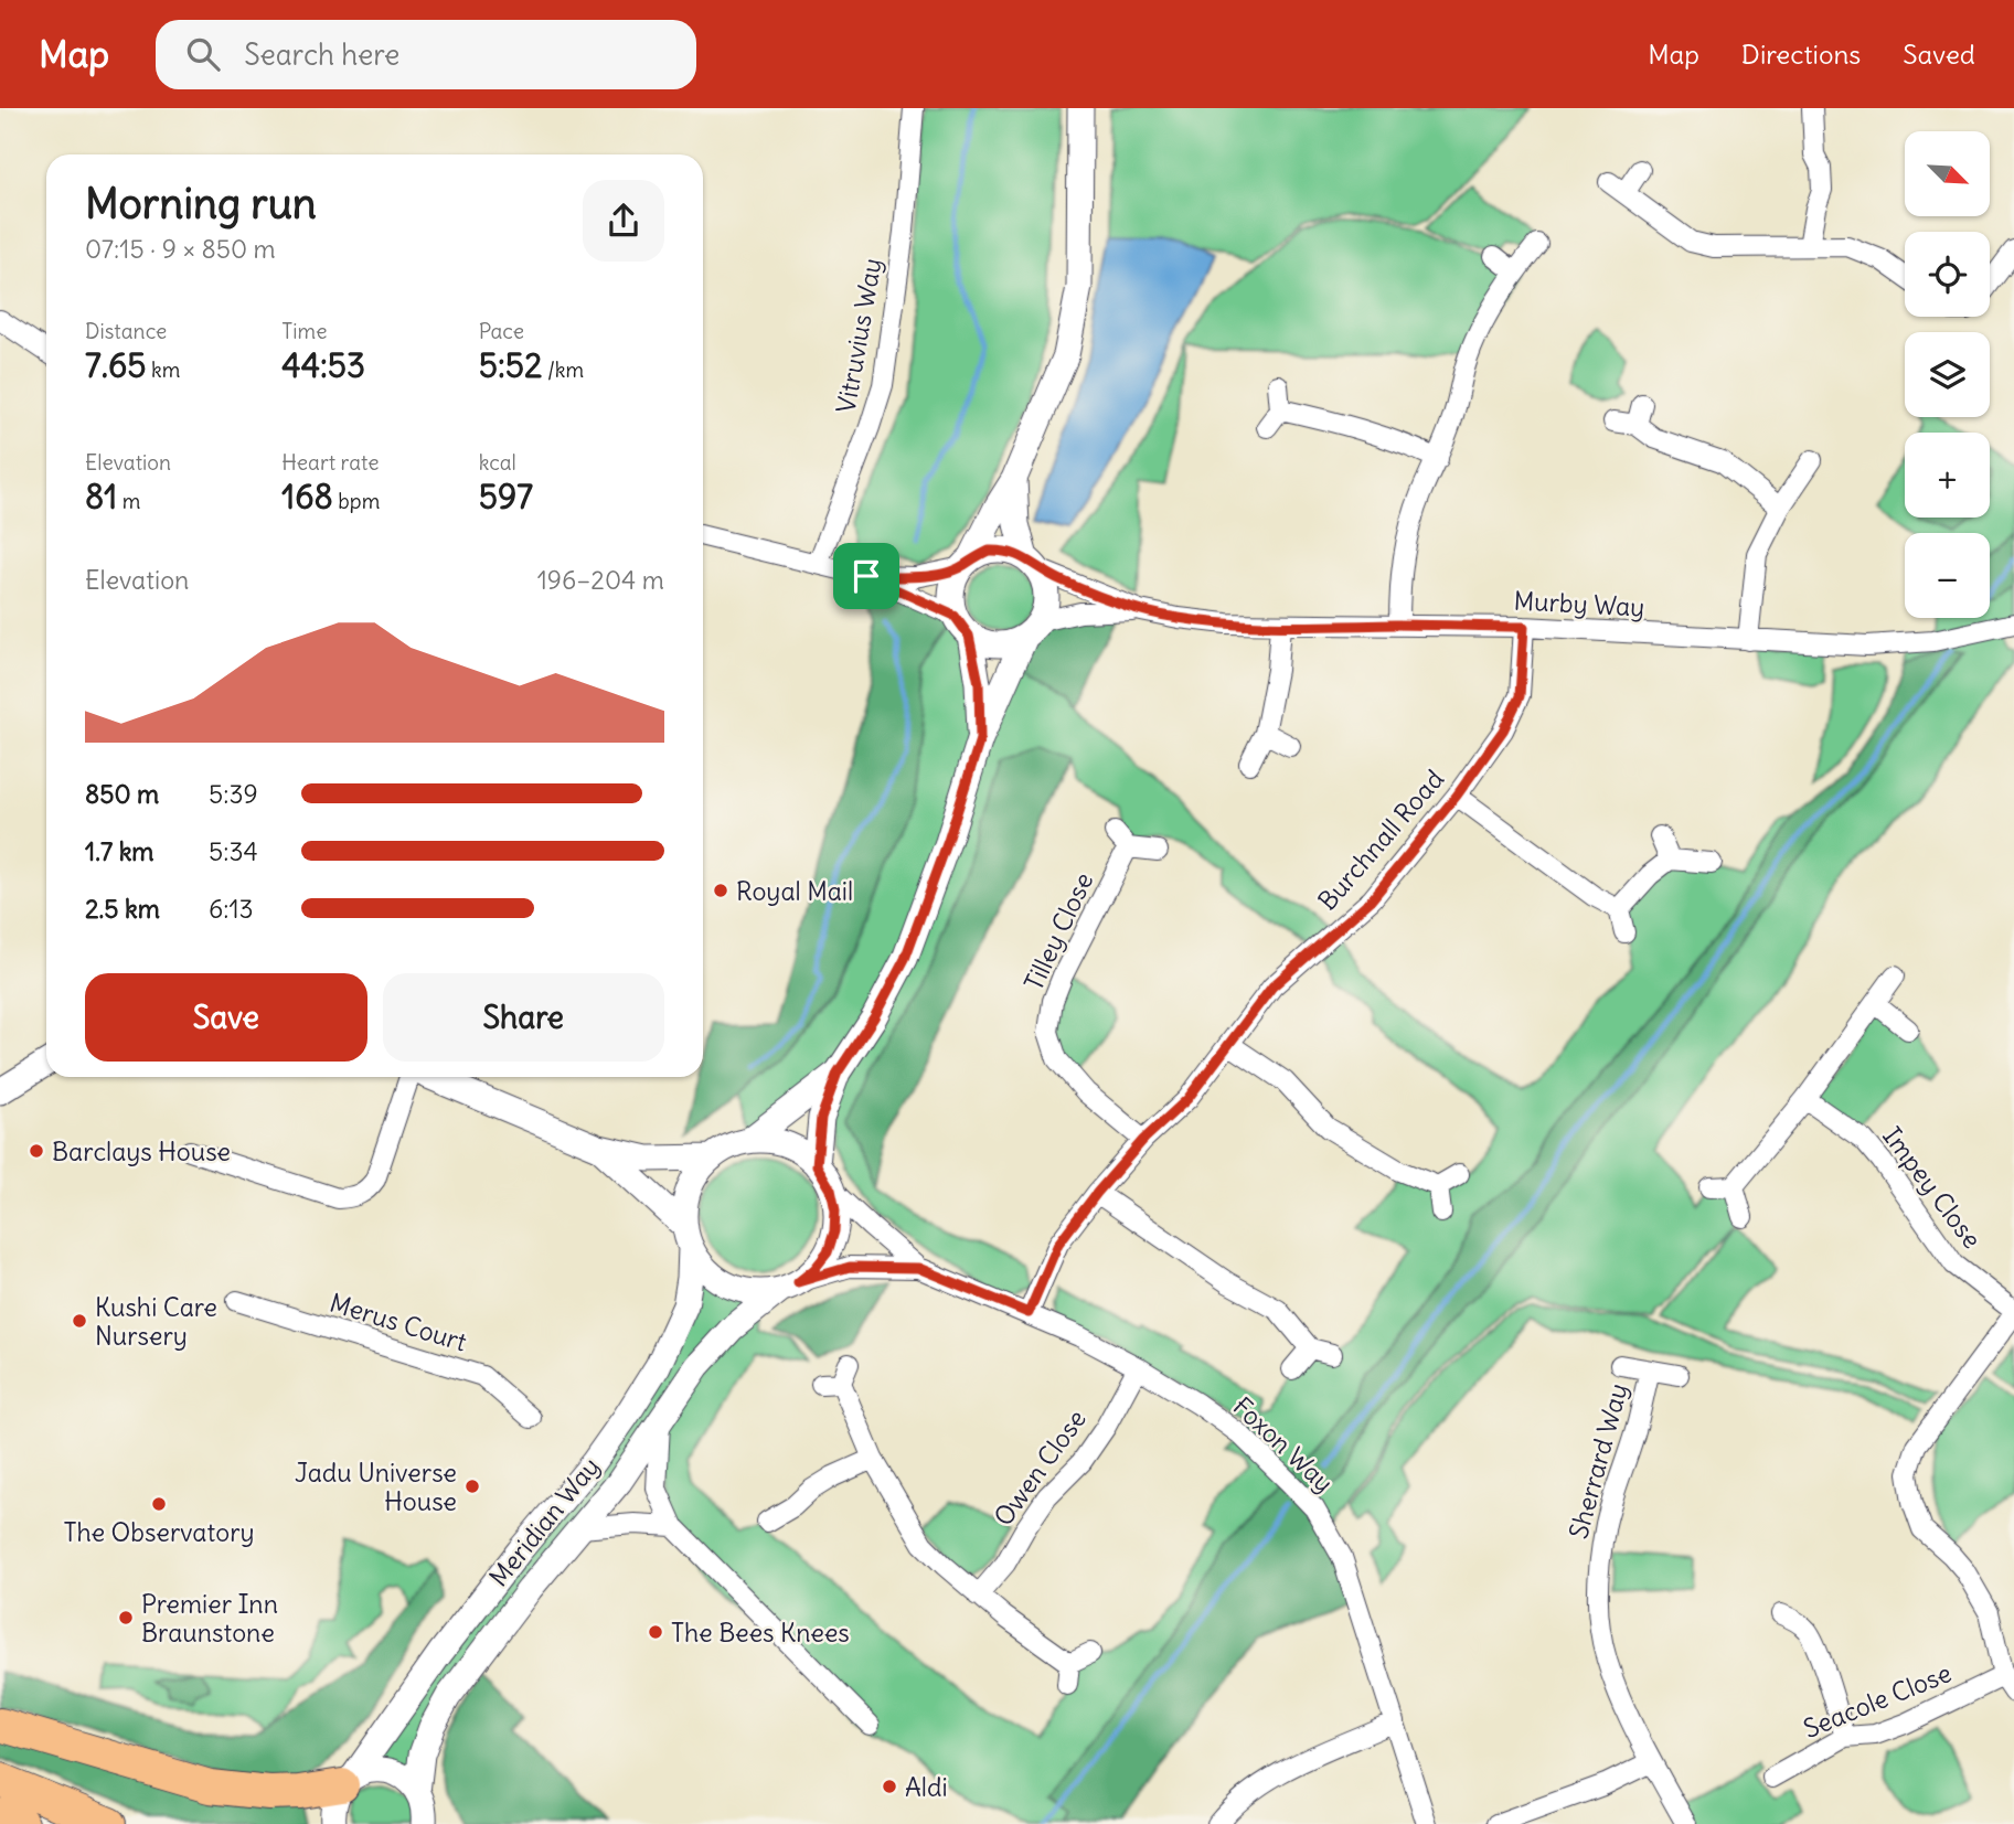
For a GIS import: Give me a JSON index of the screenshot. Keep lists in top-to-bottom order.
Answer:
{
  "streets": {
    "street": [
      "Vitruvius Way",
      "Murby Way",
      "Burchnall Road",
      "Tilley Close",
      "Impey Close",
      "Merus Court",
      "Foxon Way",
      "Sherrard Way",
      "Owen Close",
      "Meridian Way",
      "Seacole Close"
    ]
  },
  "crossings": [
    ["Murby Way", "Burchnall Road"],
    ["Burchnall Road", "Tilley Close"],
    ["Burchnall Road", "Foxon Way"],
    ["Foxon Way", "Owen Close"],
    ["Foxon Way", "Meridian Way"]
  ],
  "places": [
    "Royal Mail",
    "Barclays House",
    "Kushi Care Nursery",
    "Jadu Universe House",
    "The Observatory",
    "Premier Inn Braunstone",
    "The Bees Knees",
    "Aldi"
  ],
  "north": "bottom right",
  "page": {
    "header": "Map",
    "search": "Search here",
    "nav": ["Map", "Directions", "Saved"],
    "map_buttons": ["+", "−"],
    "heading": ["Morning run", "07:15 · 9 × 850 m"],
    "stats": [
      ["Distance", "7.65 km"],
      ["Time", "44:53"],
      ["Pace", "5:52 /km"],
      ["Elevation", "81 m"],
      ["Heart rate", "168 bpm"],
      ["kcal", "597"]
    ],
    "chart": ["Elevation", "196–204 m"],
    "list": [
      {
        "name": "850 m",
        "note": "5:39"
      },
      {
        "name": "1.7 km",
        "note": "5:34"
      },
      {
        "name": "2.5 km",
        "note": "6:13"
      }
    ],
    "buttons": ["Save", "Share"]
  }
}
